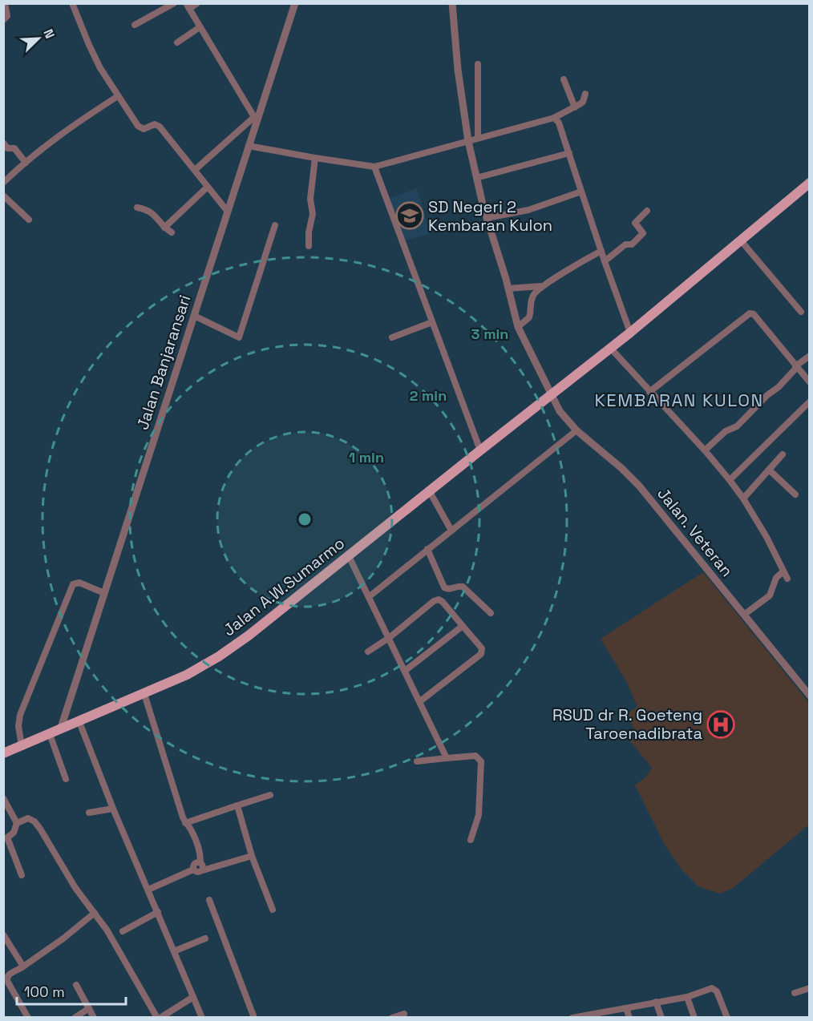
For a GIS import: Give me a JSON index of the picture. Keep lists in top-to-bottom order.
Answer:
{
  "streets": {
    "main road": ["Jalan A.W.Sumarmo"],
    "street": ["Jalan Banjaransari", "Jalan. Veteran"]
  },
  "crossings": [
    ["Jalan Banjaransari", "Jalan A.W.Sumarmo"],
    ["Jalan. Veteran", "Jalan A.W.Sumarmo"]
  ],
  "districts": ["KEMBARAN KULON"],
  "places": {
    "school or university": ["SD Negeri 2 Kembaran Kulon"],
    "hospital": ["RSUD dr R. Goeteng Taroenadibrata"]
  },
  "scale_bar": "100 m",
  "north": "top right",
  "rings": ["3 min", "2 min", "1 min"]
}
